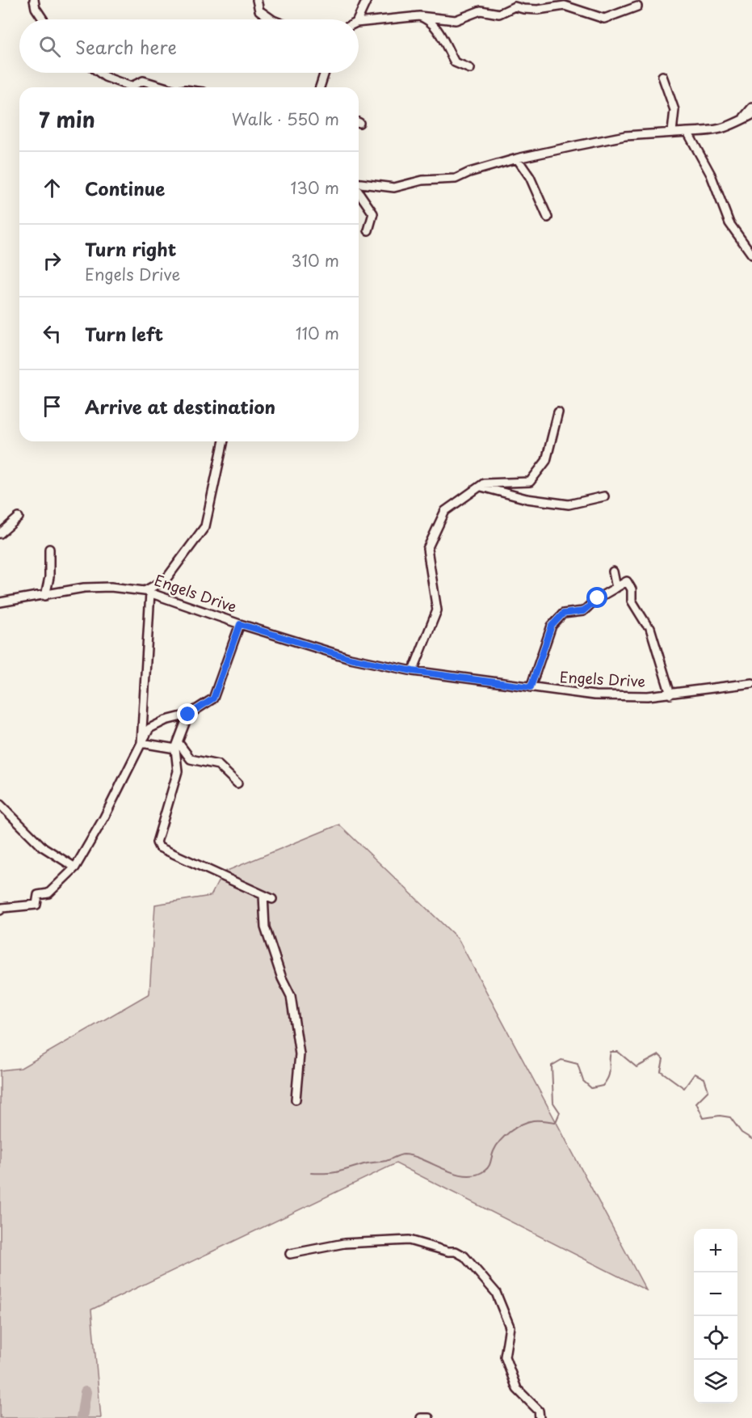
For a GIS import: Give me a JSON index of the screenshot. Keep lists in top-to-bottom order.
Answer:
{
  "streets": {
    "street": ["Engels Drive"]
  },
  "page": {
    "search": "Search here",
    "heading": ["7 min", "Walk · 550 m"],
    "list": [
      ["Continue", "130 m"],
      ["Turn right", "Engels Drive", "310 m"],
      ["Turn left", "110 m"],
      "Arrive at destination"
    ],
    "map_buttons": ["+", "−"]
  }
}
